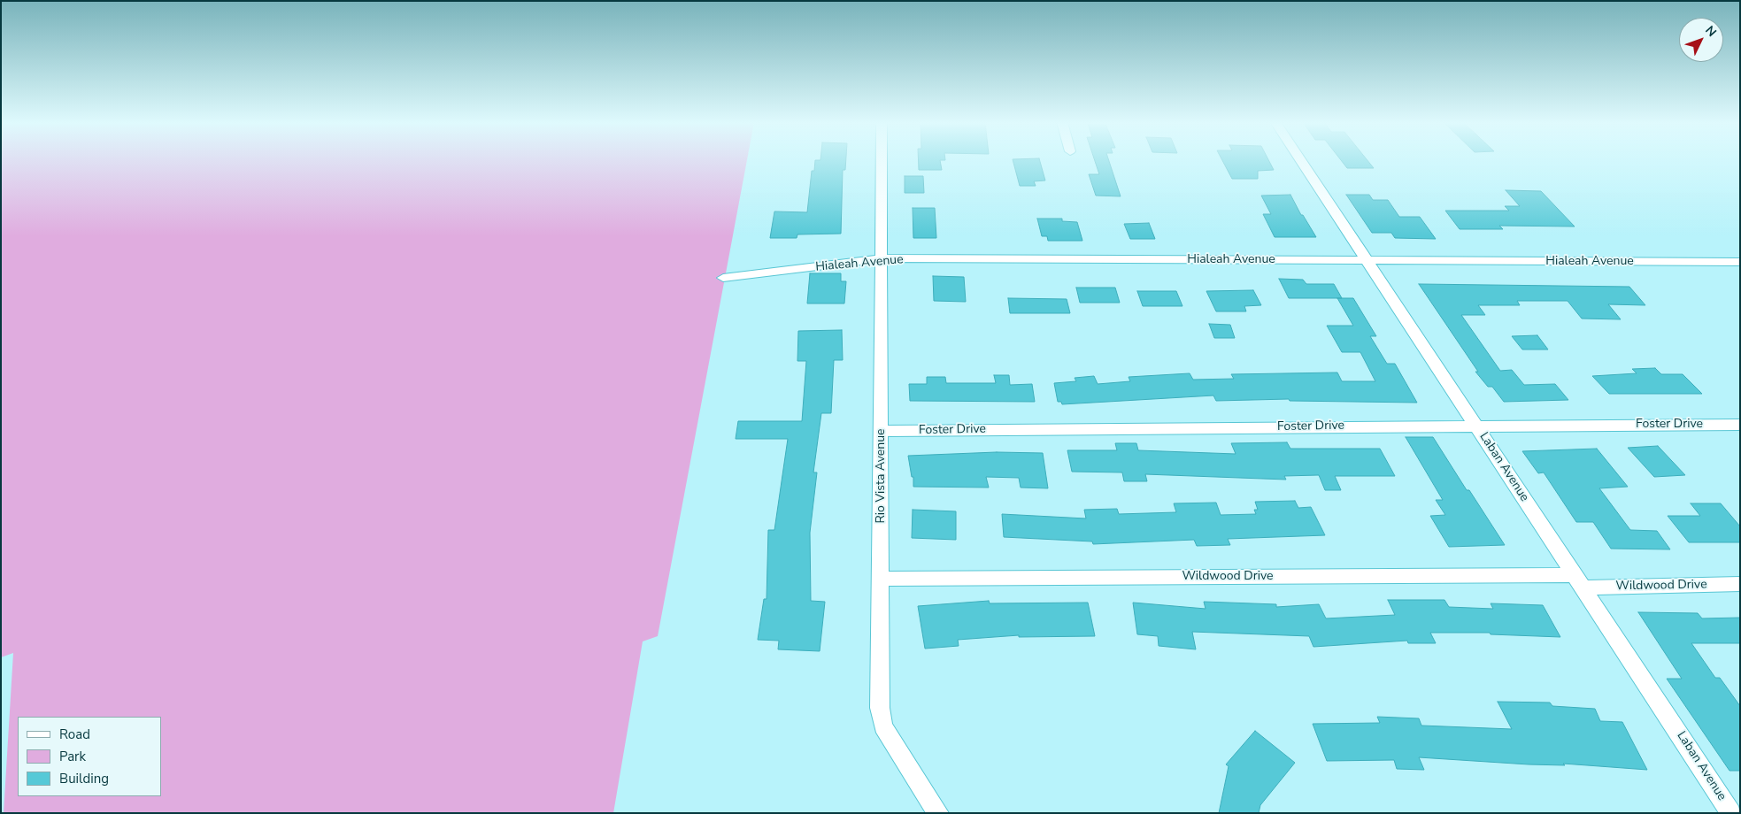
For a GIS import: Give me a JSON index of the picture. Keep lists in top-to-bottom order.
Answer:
{
  "streets": {
    "street": [
      "Hialeah Avenue",
      "Foster Drive",
      "Laban Avenue",
      "Rio Vista Avenue",
      "Wildwood Drive"
    ]
  },
  "crossings": [
    ["Hialeah Avenue", "Laban Avenue"],
    ["Hialeah Avenue", "Rio Vista Avenue"],
    ["Foster Drive", "Laban Avenue"],
    ["Foster Drive", "Rio Vista Avenue"],
    ["Laban Avenue", "Wildwood Drive"],
    ["Rio Vista Avenue", "Wildwood Drive"]
  ],
  "legend": ["Road", "Park", "Building"],
  "north": "top right"
}
